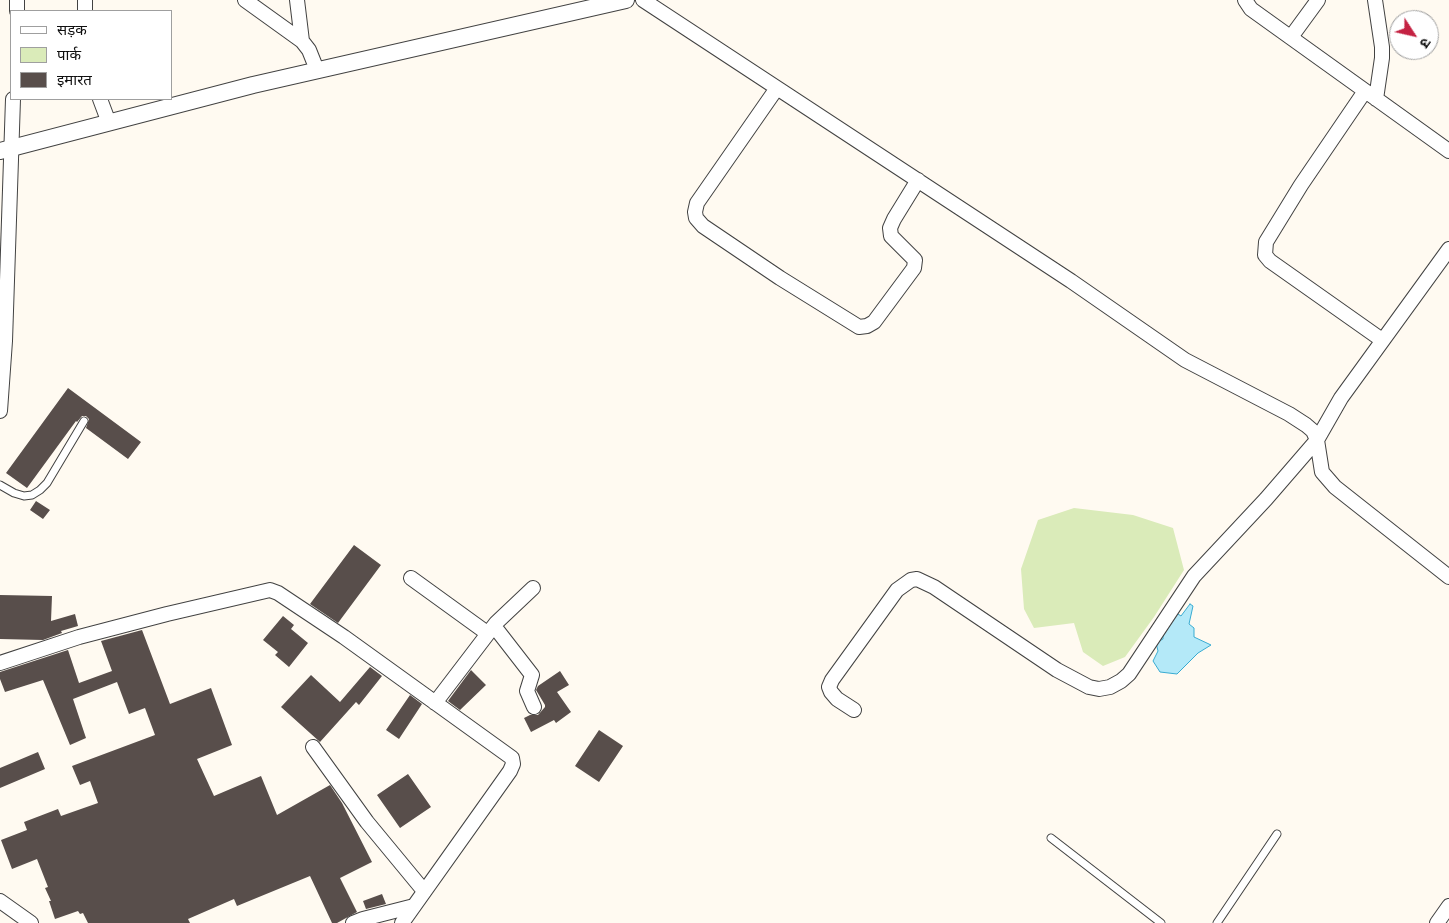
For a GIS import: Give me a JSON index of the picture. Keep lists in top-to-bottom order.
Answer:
{
  "legend": ["सड़क", "पार्क", "इमारत"],
  "north": "bottom right"
}
